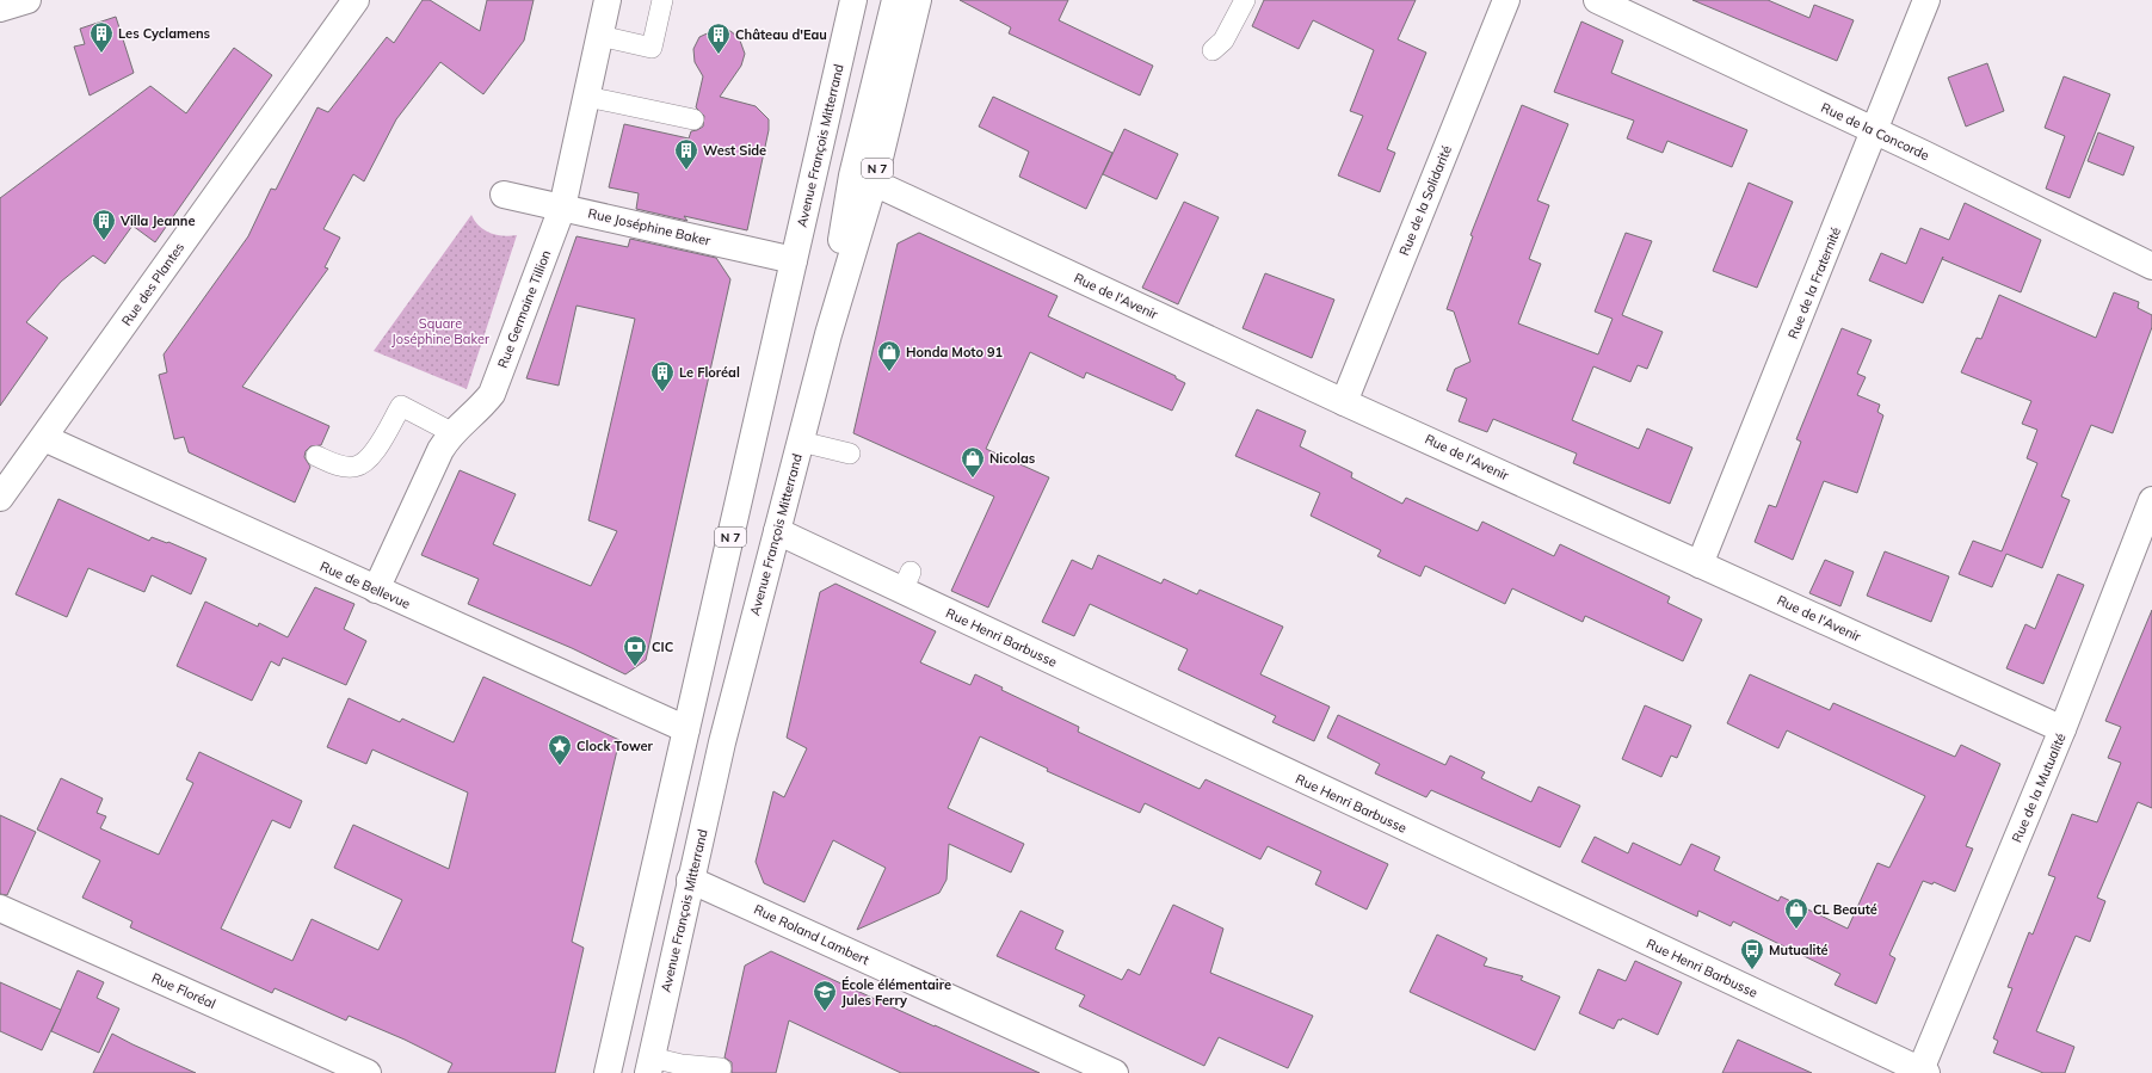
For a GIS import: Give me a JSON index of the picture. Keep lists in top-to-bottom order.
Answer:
{
  "streets": {
    "street": [
      "Rue de la Concorde",
      "Avenue François Mitterrand",
      "N 7",
      "Rue de la Solidarité",
      "Rue Joséphine Baker",
      "Rue de la Fraternité",
      "Rue des Plantes",
      "Rue de l'Avenir",
      "Rue Germaine Tillion",
      "Rue de Bellevue",
      "Rue Henri Barbusse",
      "Rue de la Mutualité",
      "Rue Roland Lambert",
      "Rue Floréal"
    ]
  },
  "crossings": [
    ["Rue de la Concorde", "Rue de la Fraternité"],
    ["Avenue François Mitterrand", "Rue Joséphine Baker"],
    ["Avenue François Mitterrand", "Rue de l'Avenir"],
    ["Avenue François Mitterrand", "Rue de Bellevue"],
    ["Avenue François Mitterrand", "Rue Henri Barbusse"],
    ["Avenue François Mitterrand", "Rue Roland Lambert"],
    ["Rue de la Solidarité", "Rue de l'Avenir"],
    ["Rue Joséphine Baker", "Rue Germaine Tillion"],
    ["Rue de la Fraternité", "Rue de l'Avenir"],
    ["Rue des Plantes", "Rue de Bellevue"],
    ["Rue de l'Avenir", "Rue de la Mutualité"],
    ["Rue Germaine Tillion", "Rue de Bellevue"],
    ["Rue Henri Barbusse", "Rue de la Mutualité"]
  ],
  "parks": ["Square Joséphine Baker"],
  "places": {
    "building": [
      "Les Cyclamens",
      "Château d'Eau",
      "West Side",
      "Villa Jeanne",
      "Le Floréal"
    ],
    "shop": ["Honda Moto 91", "Nicolas", "CL Beauté"],
    "bank": ["CIC"],
    "place": ["Clock Tower"],
    "bus stop": ["Mutualité"],
    "school or university": ["École élémentaire Jules Ferry"]
  }
}
